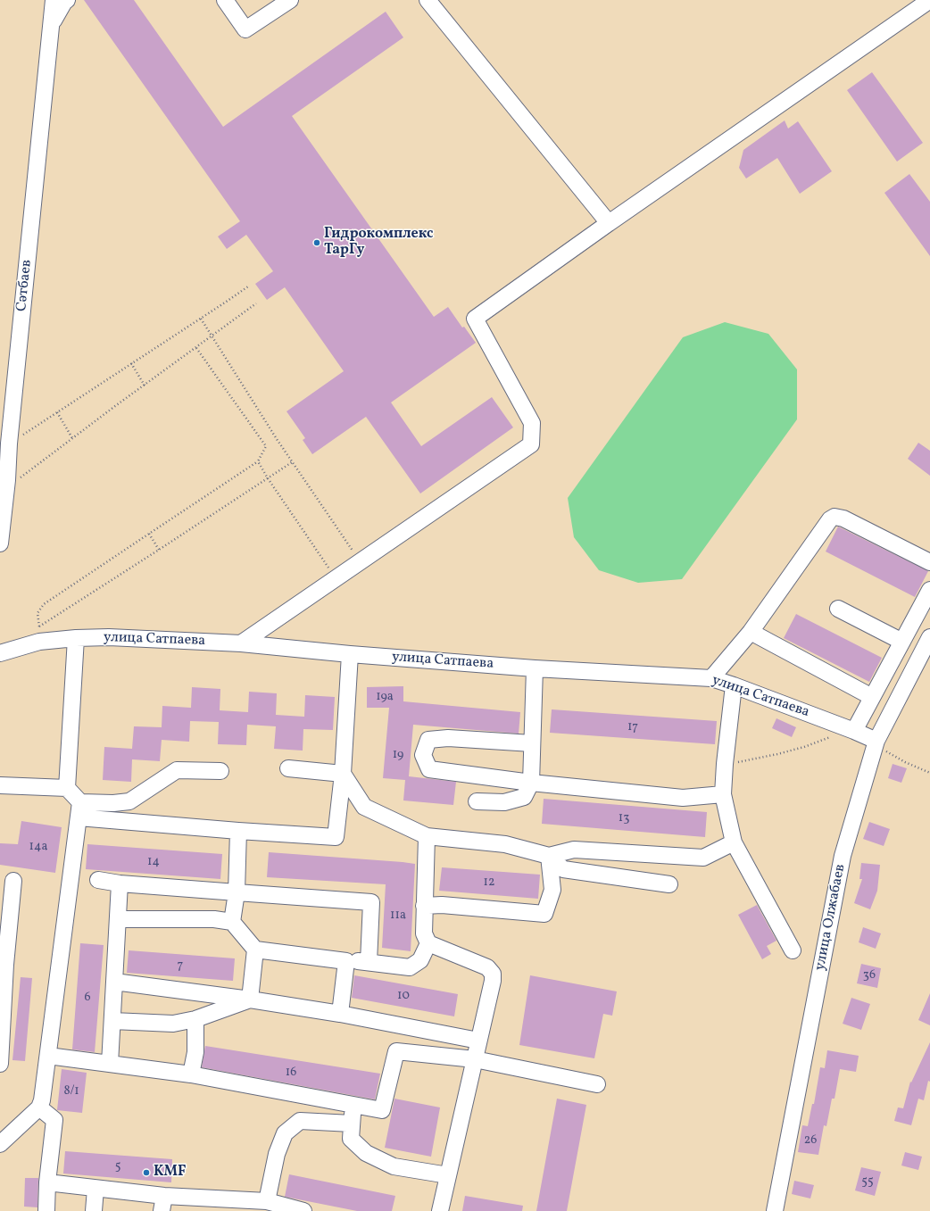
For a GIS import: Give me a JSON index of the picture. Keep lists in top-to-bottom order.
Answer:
{
  "streets": {
    "street": ["Сәтбаев", "улица Сатпаева", "улица Олжабаев"]
  },
  "crossings": [
    ["улица Сатпаева", "улица Олжабаев"]
  ],
  "places": ["Гидрокомплекс ТарГу", "KMF"],
  "house_numbers": [
    "19а",
    "17",
    "19",
    "13",
    "14а",
    "14",
    "12",
    "11а",
    "7",
    "36",
    "10",
    "6",
    "16",
    "8/1",
    "26",
    "5",
    "55"
  ]
}
